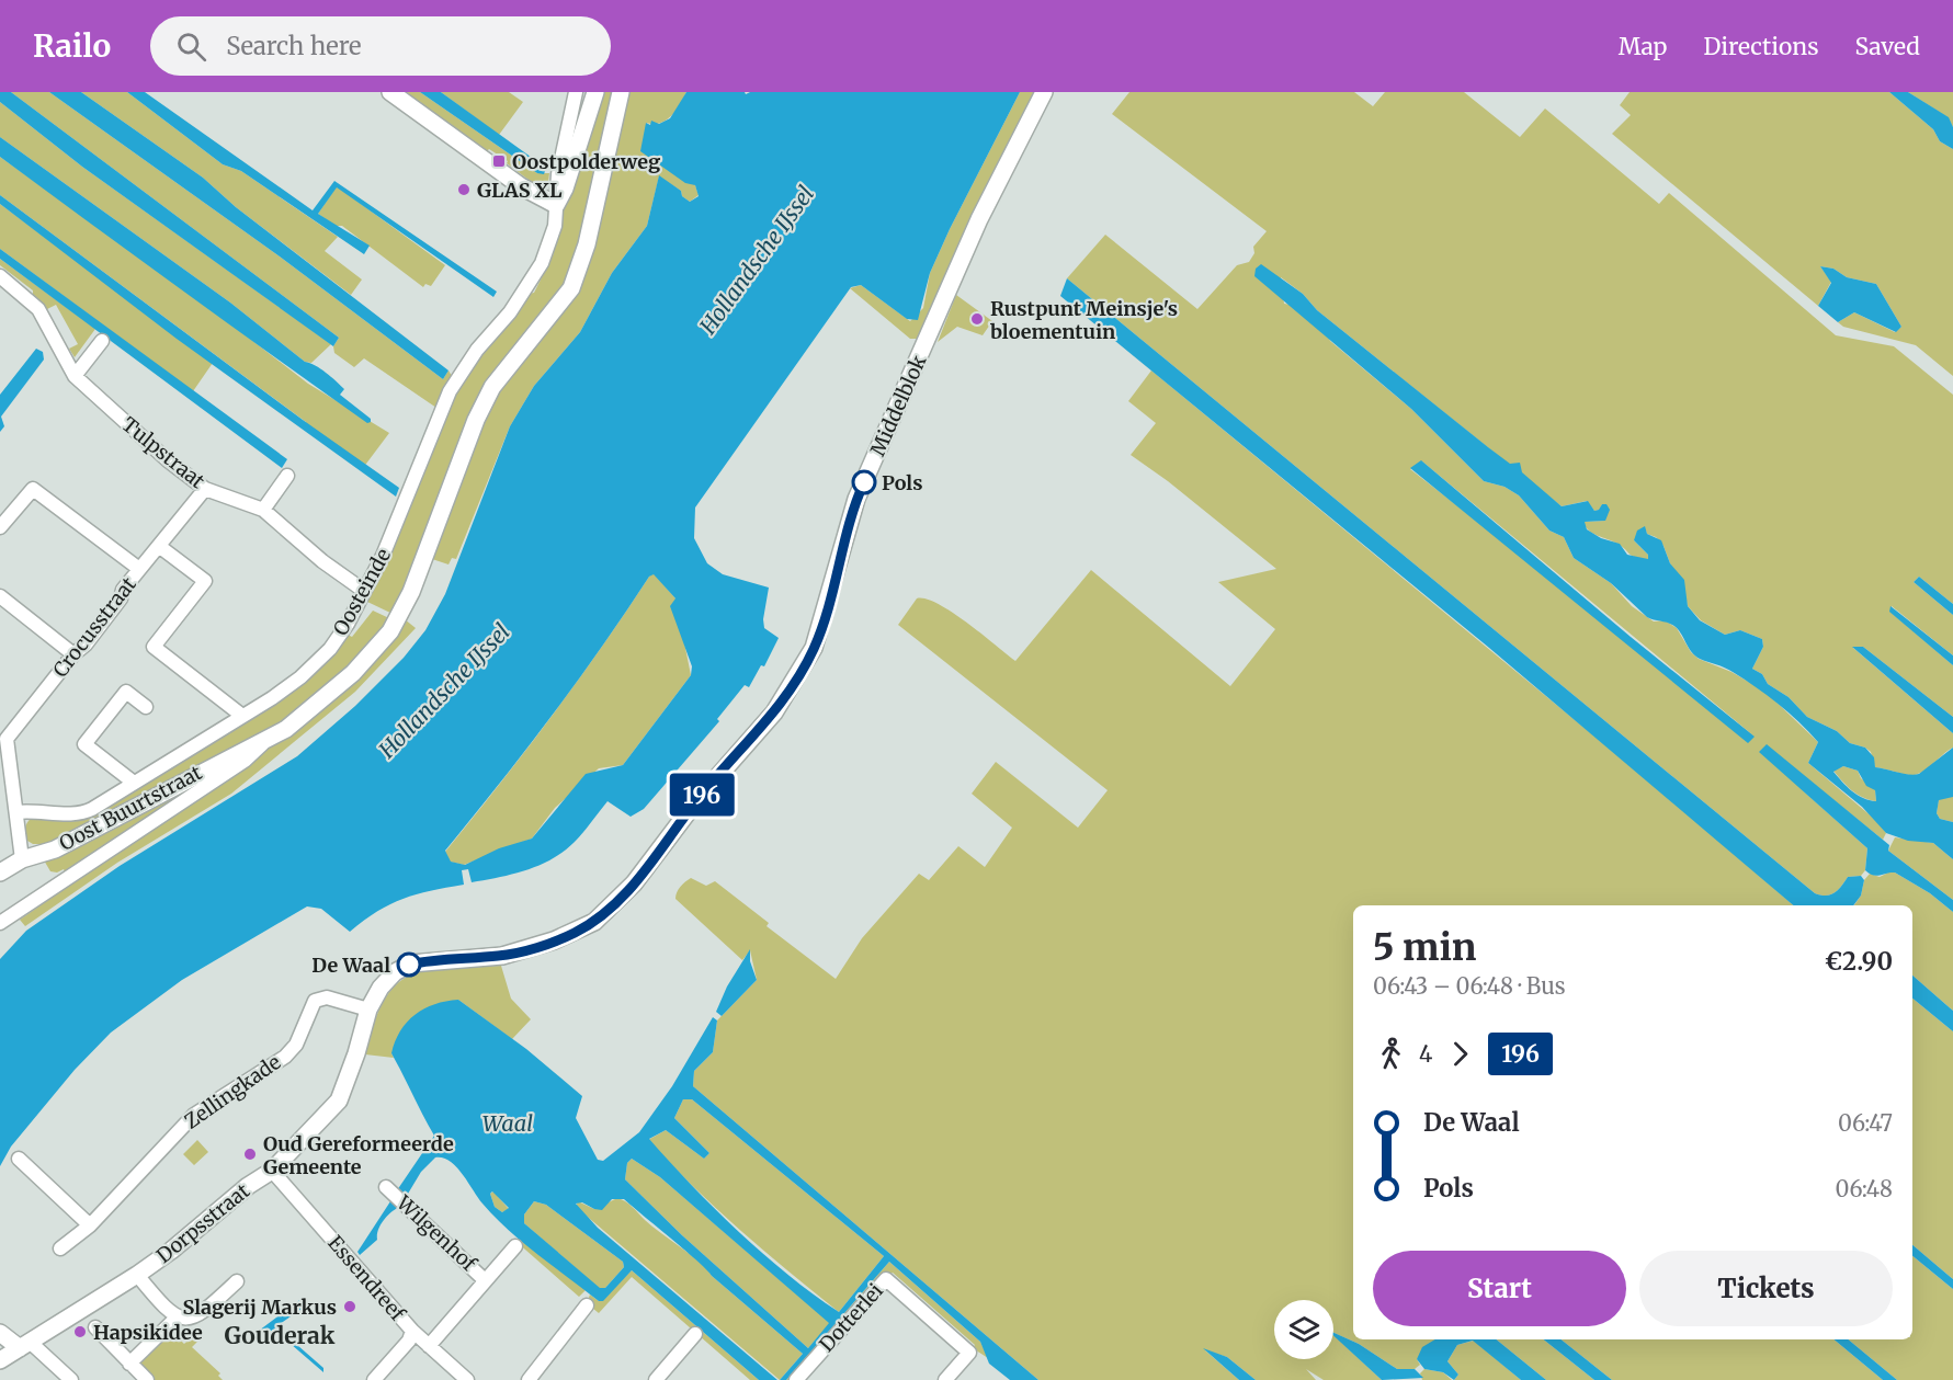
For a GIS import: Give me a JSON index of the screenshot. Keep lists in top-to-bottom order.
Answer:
{
  "streets": {
    "street": [
      "Middelblok",
      "Tulpstraat",
      "Oosteinde",
      "Crocusstraat",
      "Oost Buurtstraat",
      "Zellingkade",
      "Dorpsstraat",
      "Wilgenhof",
      "Essendreef",
      "Dotterlei"
    ]
  },
  "crossings": [
    ["Middelblok", "Dorpsstraat"],
    ["Tulpstraat", "Oosteinde"],
    ["Tulpstraat", "Crocusstraat"],
    ["Oosteinde", "Crocusstraat"],
    ["Zellingkade", "Dorpsstraat"],
    ["Dorpsstraat", "Essendreef"]
  ],
  "districts": ["Gouderak"],
  "water": ["Hollandsche IJssel", "Waal"],
  "places": {
    "transit": ["Oostpolderweg"],
    "other": [
      "GLAS XL",
      "Rustpunt Meinsje's bloementuin",
      "Pols",
      "De Waal",
      "Oud Gereformeerde Gemeente",
      "Slagerij Markus",
      "Hapsikidee"
    ]
  },
  "lines": ["bus line 196"],
  "page": {
    "header": "Railo",
    "search": "Search here",
    "nav": ["Map", "Directions", "Saved"],
    "on_map": "196",
    "heading": ["5 min", "06:43 – 06:48 · Bus", "€2.90"],
    "legs": ["4", "196"],
    "list": [
      {
        "name": "De Waal",
        "value": "06:47"
      },
      {
        "name": "Pols",
        "value": "06:48"
      }
    ],
    "buttons": ["Start", "Tickets"]
  }
}
